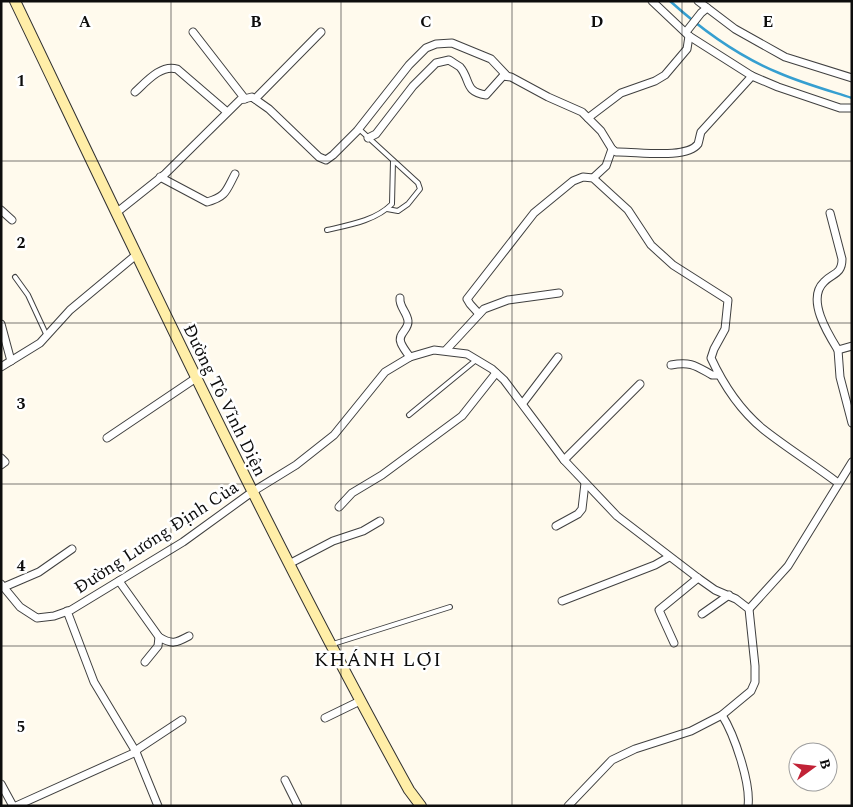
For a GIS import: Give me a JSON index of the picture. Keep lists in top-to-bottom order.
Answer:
{
  "streets": {
    "main road": ["Đường Tô Vĩnh Diện"],
    "street": ["Đường Lương Định Của"]
  },
  "crossings": [
    ["Đường Tô Vĩnh Diện", "Đường Lương Định Của"]
  ],
  "districts": ["KHÁNH LỢI"],
  "north": "right",
  "grid": {
    "columns": [
      "A",
      "B",
      "C",
      "D",
      "E"
    ],
    "rows": [
      "1",
      "2",
      "3",
      "4",
      "5"
    ]
  }
}
